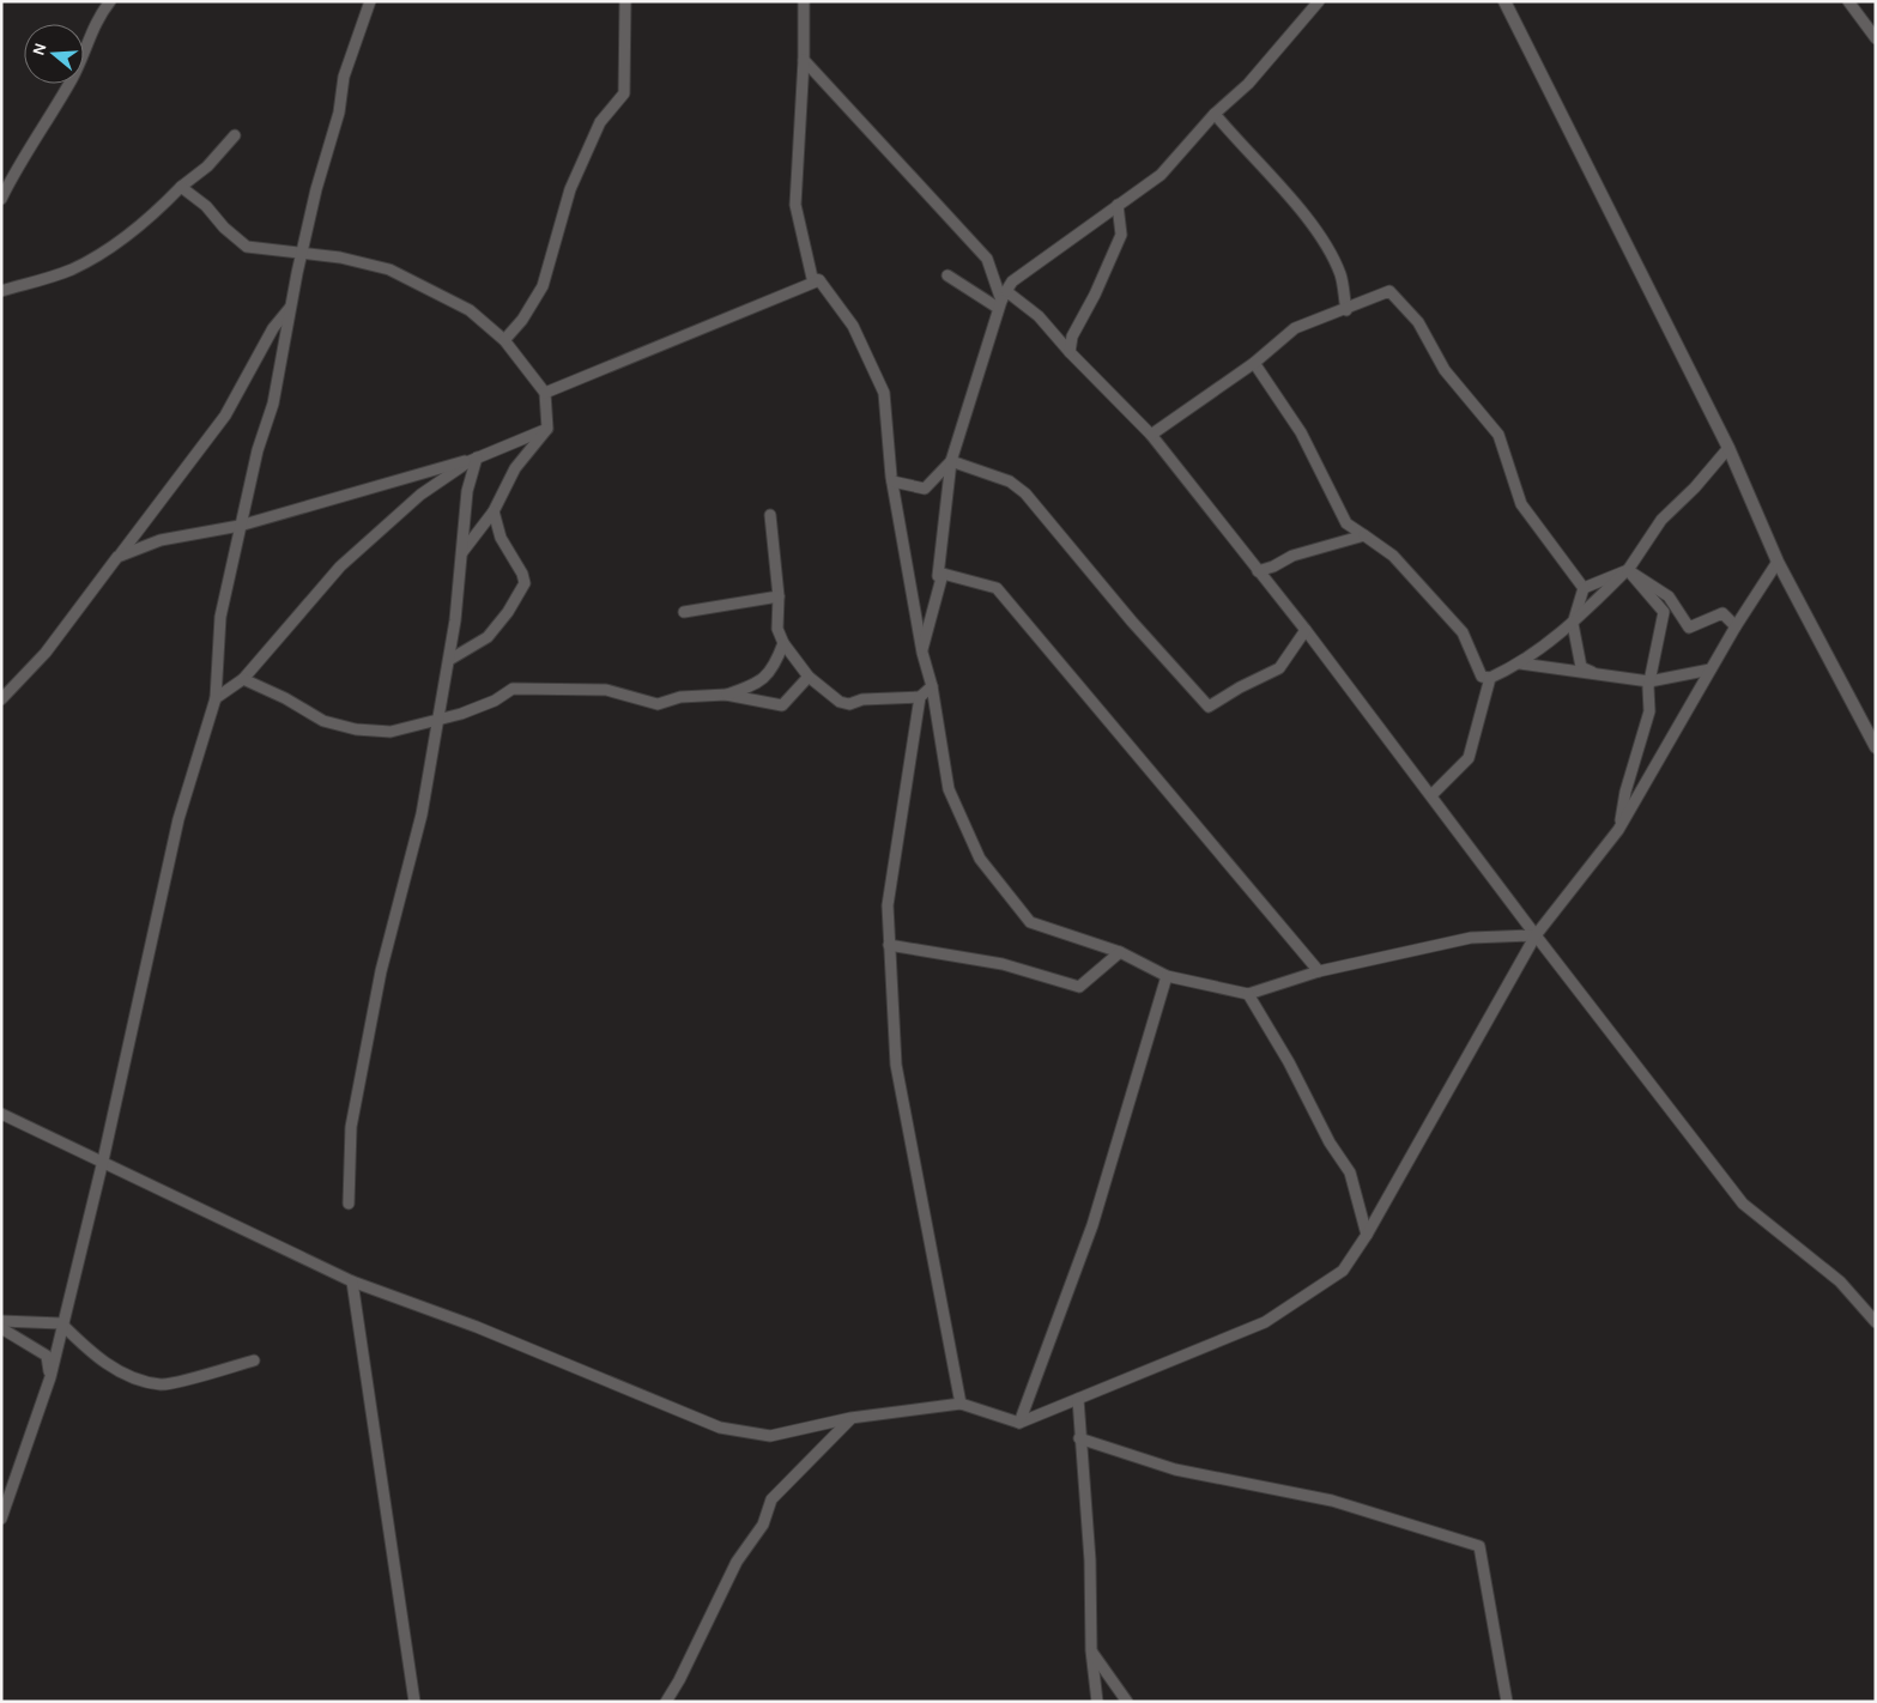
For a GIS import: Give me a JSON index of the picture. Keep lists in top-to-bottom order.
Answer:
{
  "north": "left"
}
